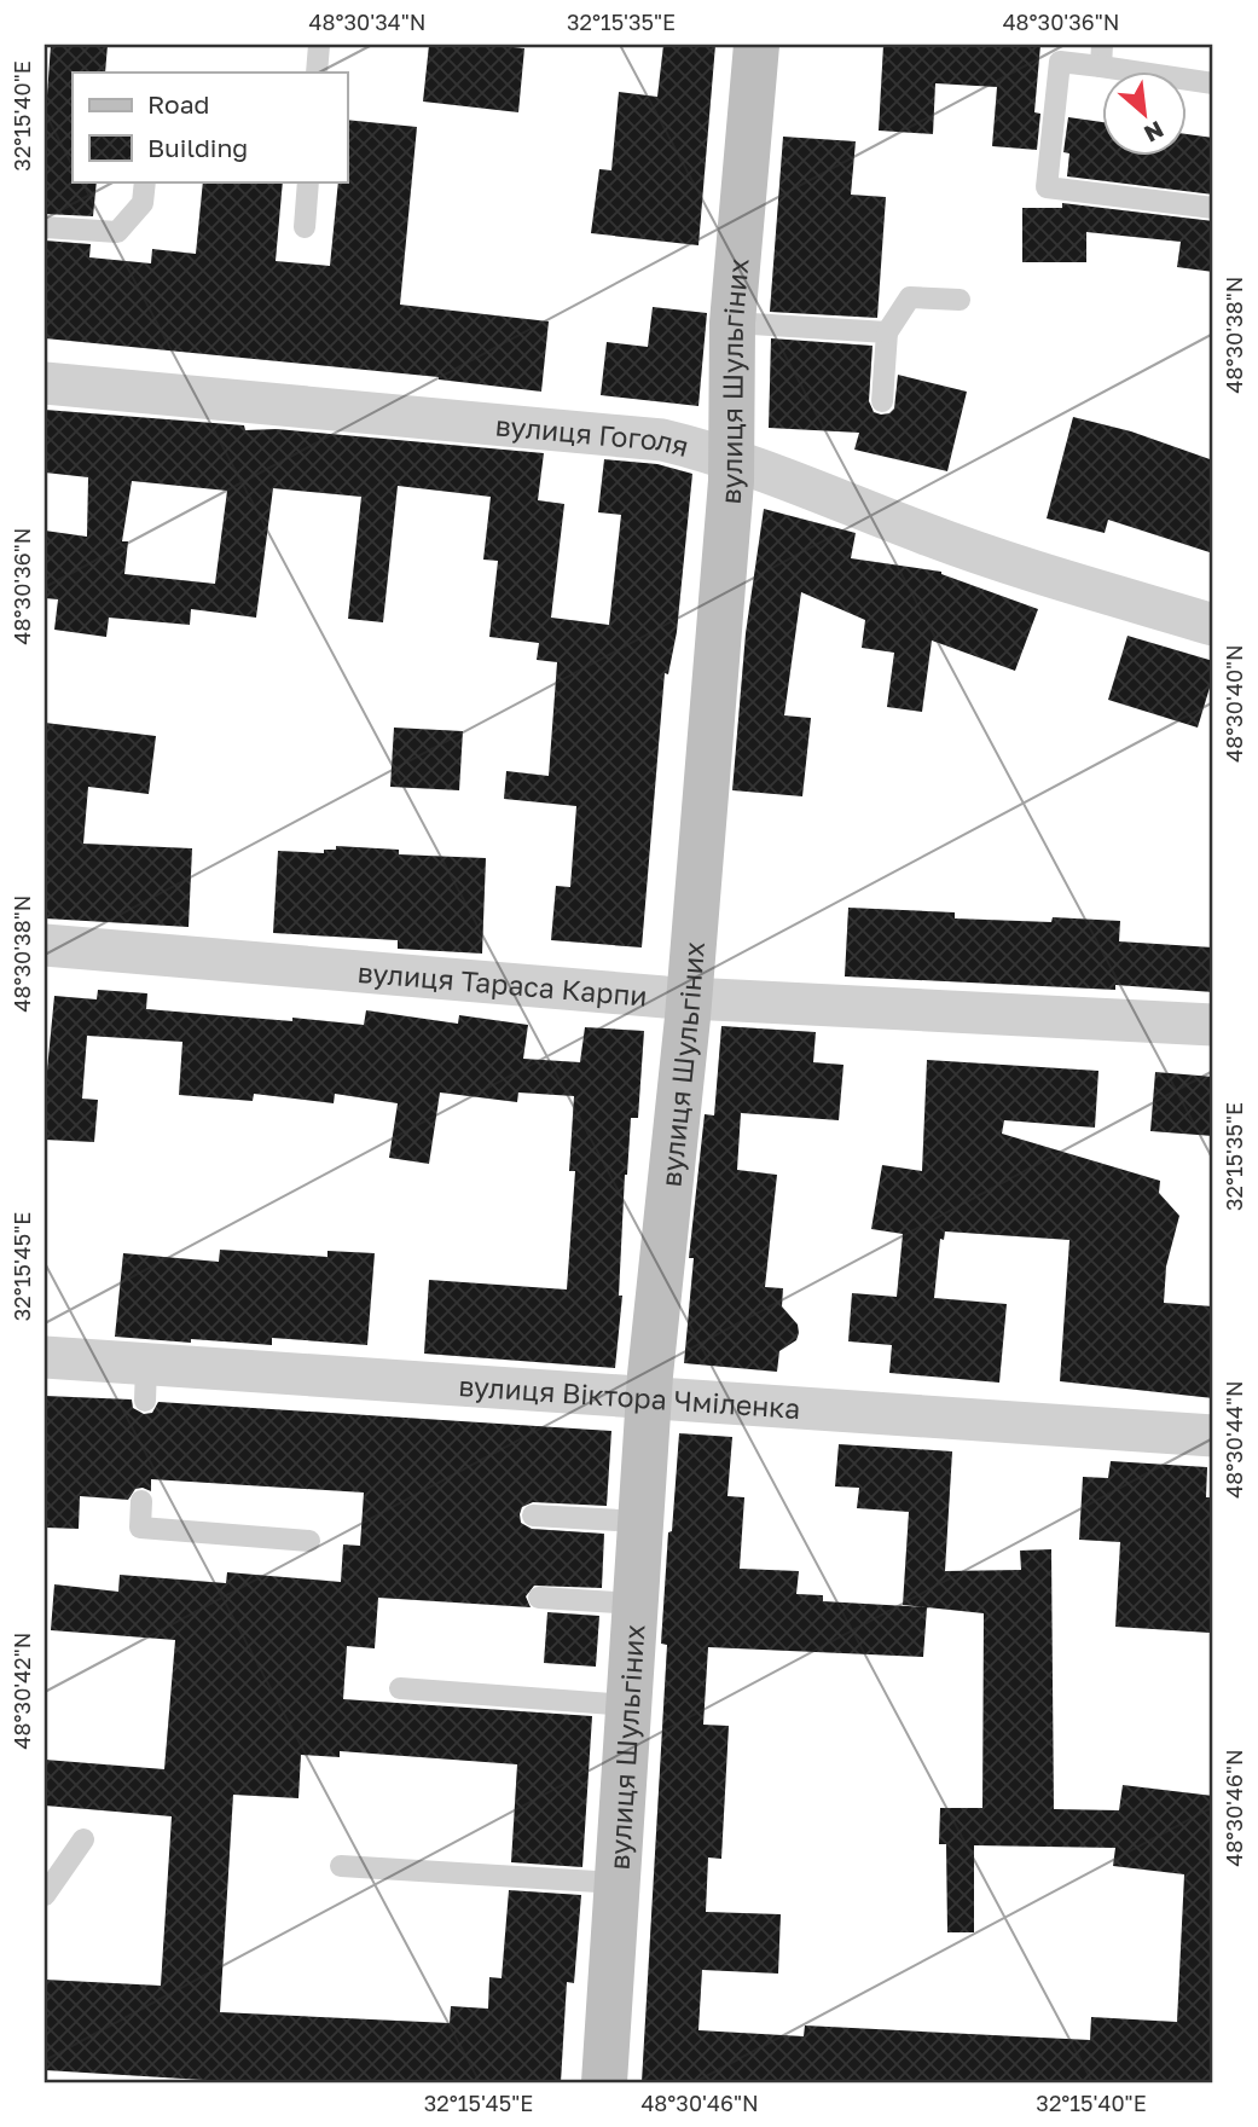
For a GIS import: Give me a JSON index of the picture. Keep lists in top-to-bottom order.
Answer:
{
  "streets": {
    "street": [
      "вулиця Шульгіних",
      "вулиця Гоголя",
      "вулиця Тараса Карпи",
      "вулиця Віктора Чміленка"
    ]
  },
  "crossings": [
    ["вулиця Шульгіних", "вулиця Гоголя"],
    ["вулиця Шульгіних", "вулиця Тараса Карпи"],
    ["вулиця Шульгіних", "вулиця Віктора Чміленка"]
  ],
  "legend": ["Road", "Building"],
  "north": "bottom right",
  "coordinates": [
    "48°30'34\"N",
    "32°15'35\"E",
    "48°30'36\"N",
    "32°15'40\"E",
    "48°30'38\"N",
    "48°30'40\"N",
    "32°15'45\"E",
    "48°30'44\"N",
    "48°30'42\"N",
    "48°30'46\"N"
  ]
}
